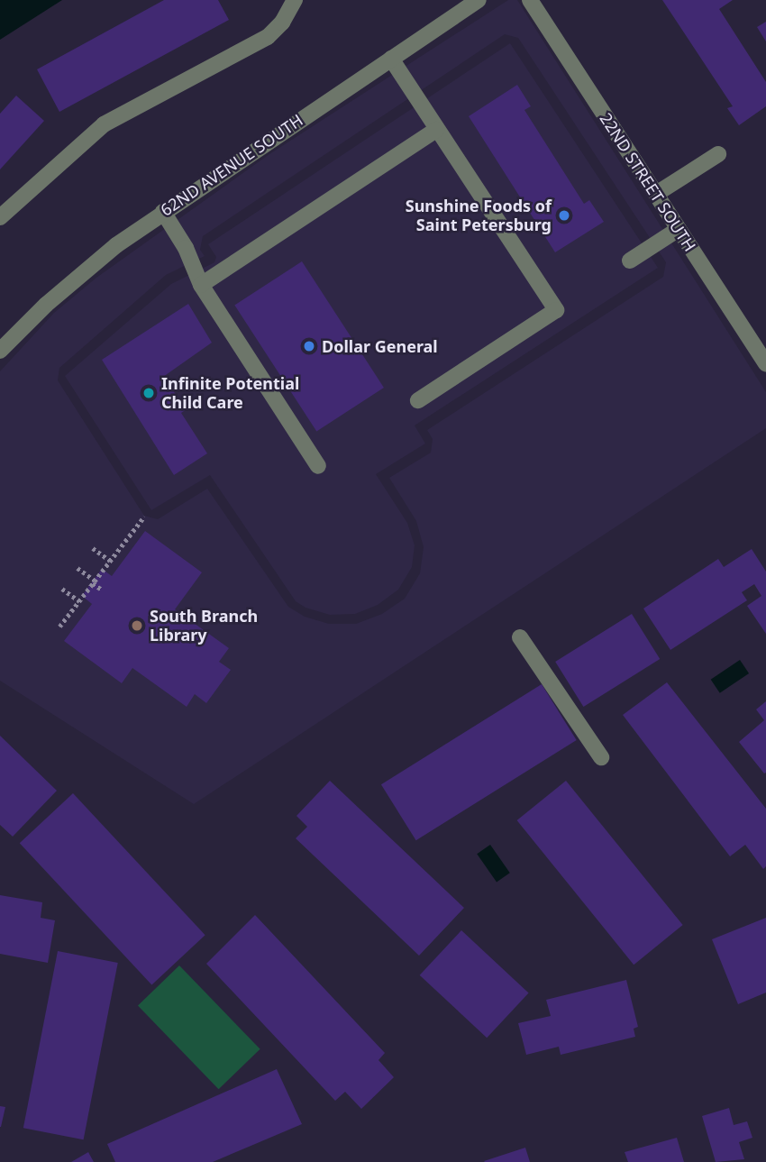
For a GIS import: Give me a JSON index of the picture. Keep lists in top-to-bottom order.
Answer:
{
  "streets": {
    "street": ["62ND AVENUE SOUTH", "22ND STREET SOUTH"]
  },
  "places": [
    "Sunshine Foods of Saint Petersburg",
    "Dollar General",
    "Infinite Potential Child Care",
    "South Branch Library"
  ]
}
